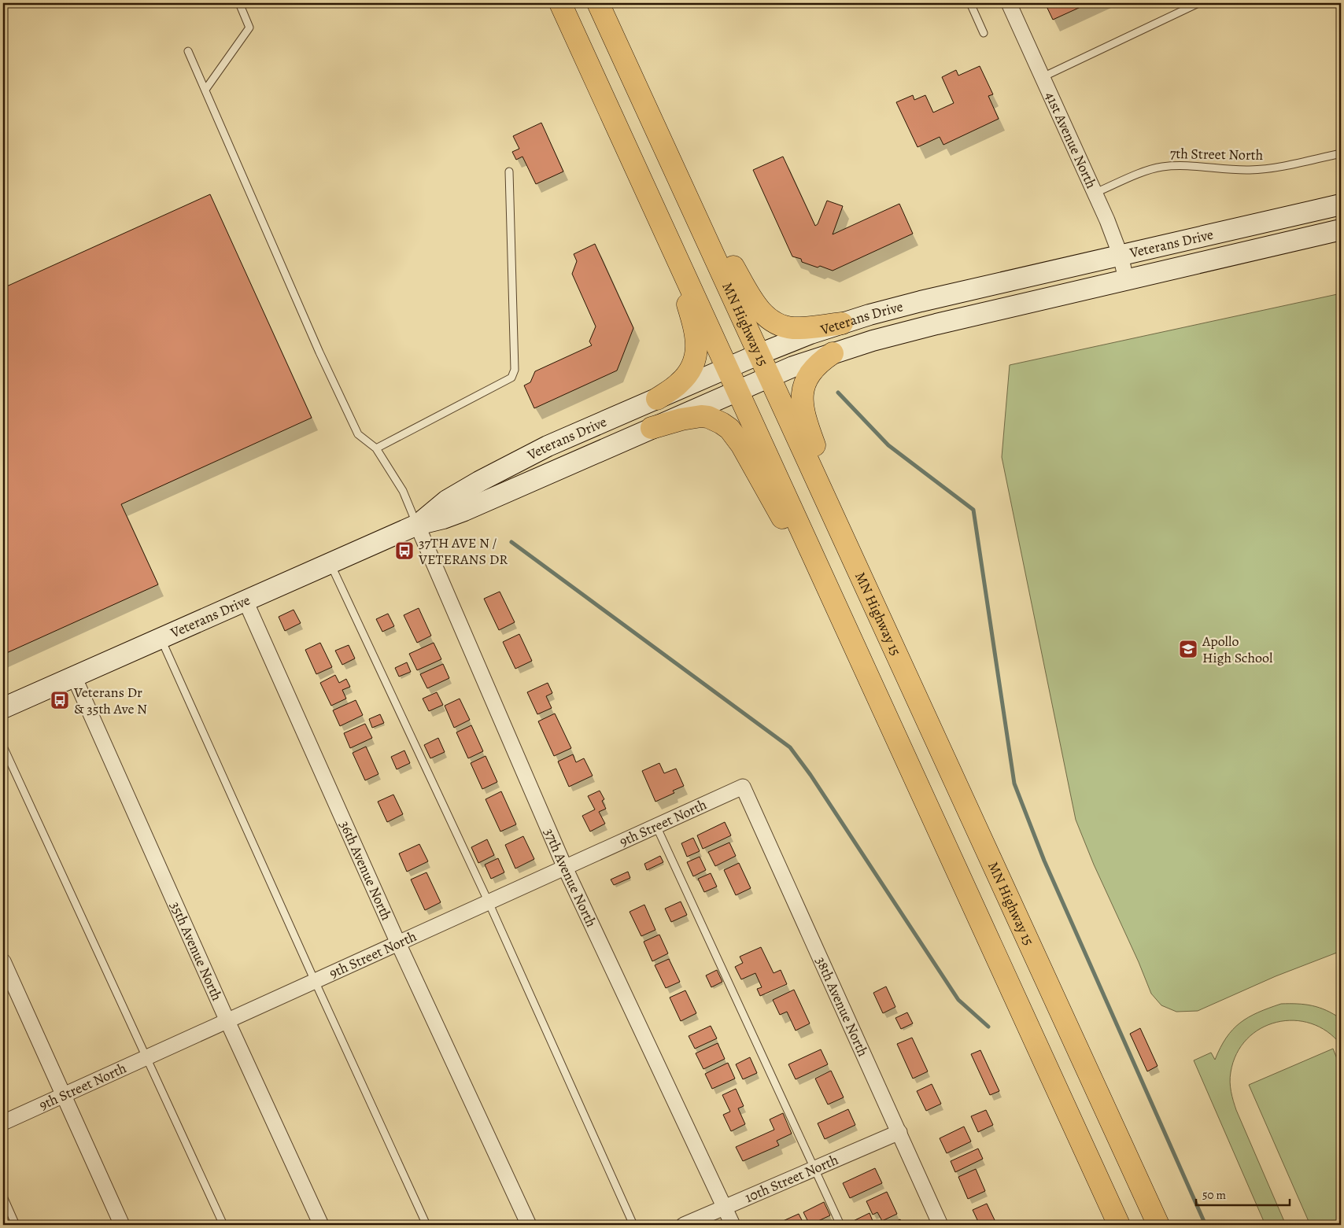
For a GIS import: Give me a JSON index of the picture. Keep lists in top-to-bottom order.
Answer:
{
  "streets": {
    "highway": ["MN Highway 15"],
    "main road": ["Veterans Drive"],
    "street": [
      "41st Avenue North",
      "9th Street North",
      "36th Avenue North",
      "37th Avenue North",
      "35th Avenue North",
      "38th Avenue North",
      "10th Street North"
    ],
    "lane": ["7th Street North"]
  },
  "crossings": [
    ["41st Avenue North", "7th Street North"],
    ["41st Avenue North", "Veterans Drive"],
    ["Veterans Drive", "MN Highway 15"],
    ["Veterans Drive", "36th Avenue North"],
    ["Veterans Drive", "37th Avenue North"],
    ["Veterans Drive", "35th Avenue North"],
    ["9th Street North", "36th Avenue North"],
    ["9th Street North", "37th Avenue North"],
    ["9th Street North", "35th Avenue North"],
    ["9th Street North", "38th Avenue North"],
    ["37th Avenue North", "10th Street North"],
    ["38th Avenue North", "10th Street North"]
  ],
  "places": {
    "bus stop": ["37TH AVE N / VETERANS DR", "Veterans Dr & 35th Ave N"],
    "school or university": ["Apollo High School"]
  },
  "scale_bar": "50 m"
}
